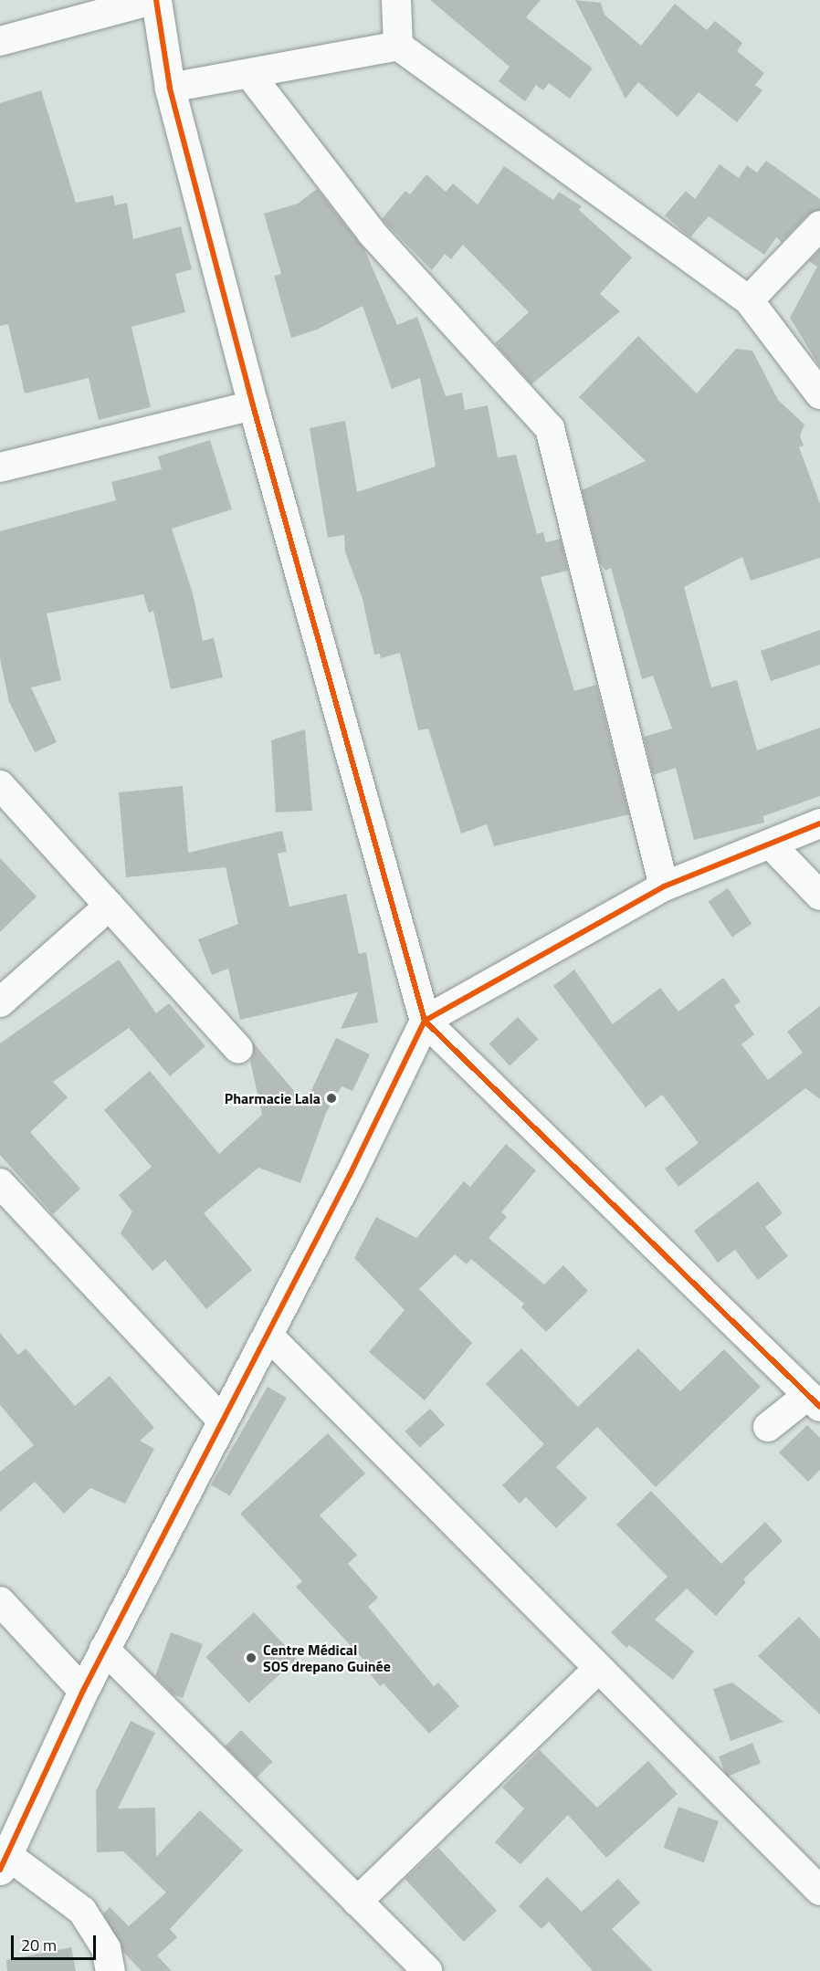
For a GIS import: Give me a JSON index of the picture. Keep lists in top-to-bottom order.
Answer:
{
  "places": ["Pharmacie Lala", "Centre Médical SOS drepano Guinée"],
  "scale_bar": "20 m"
}
